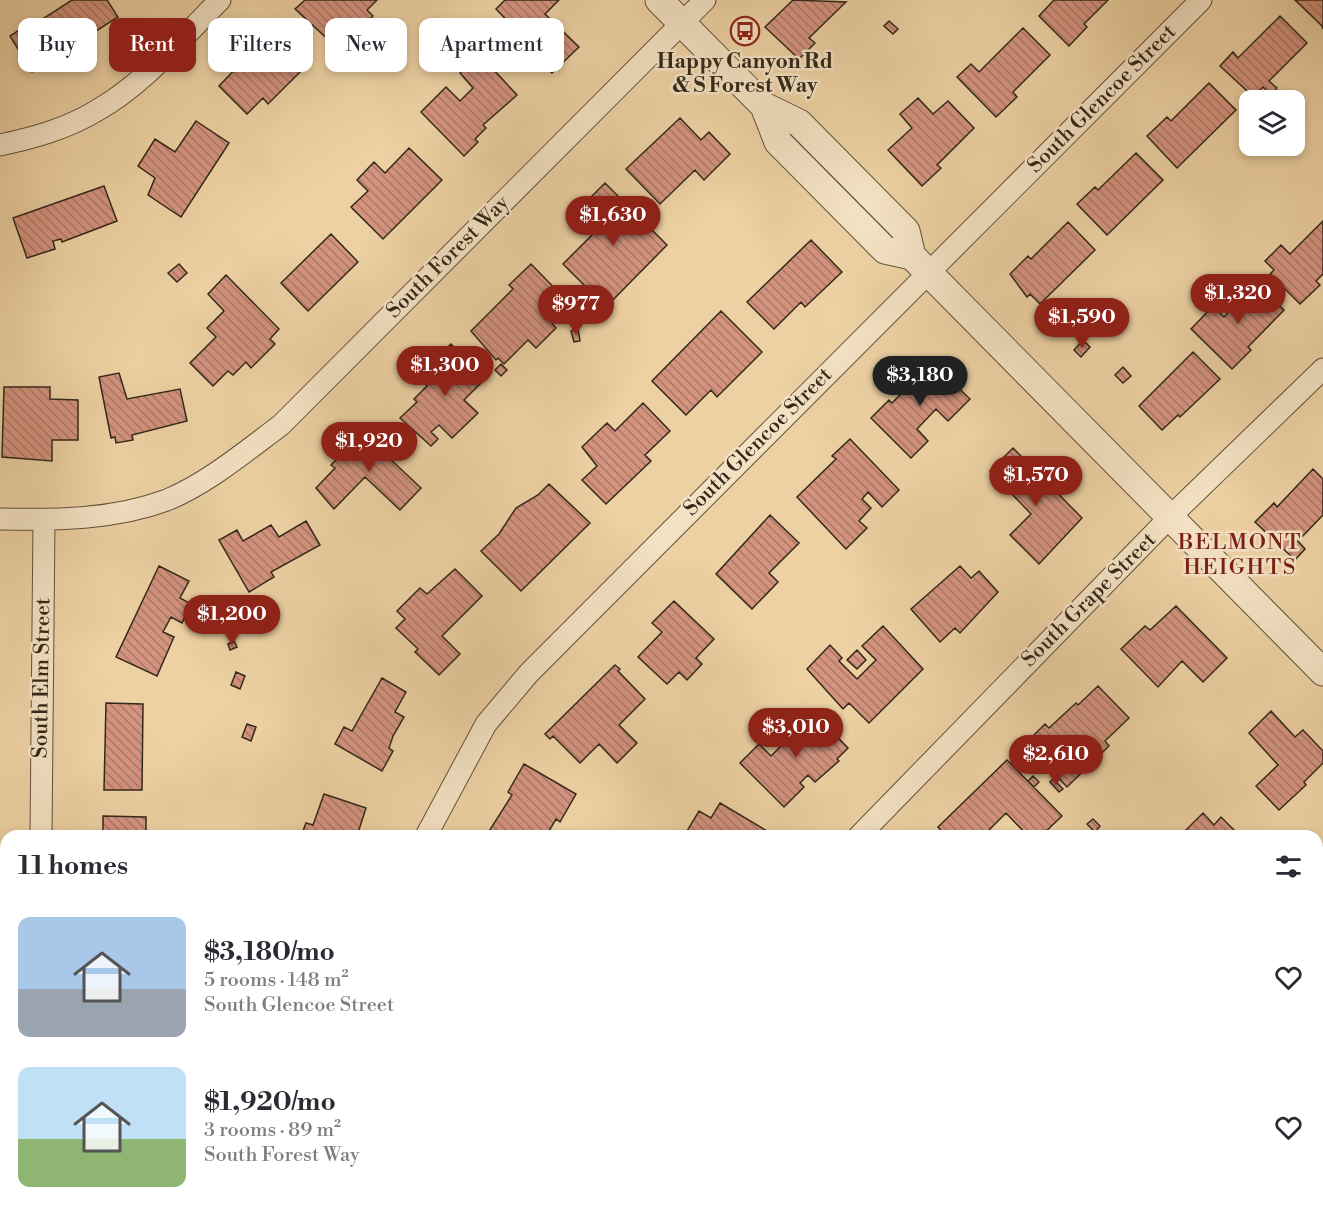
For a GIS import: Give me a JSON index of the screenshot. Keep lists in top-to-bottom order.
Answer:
{
  "streets": {
    "street": [
      "South Glencoe Street",
      "South Forest Way",
      "South Grape Street",
      "South Elm Street"
    ]
  },
  "crossings": [
    ["South Forest Way", "South Elm Street"]
  ],
  "districts": ["BELMONT HEIGHTS"],
  "places": {
    "bus stop": ["Happy Canyon Rd & S Forest Way"]
  },
  "page": {
    "chip": [
      "Buy",
      "Rent",
      "Filters",
      "New",
      "Apartment"
    ],
    "price": [
      "$1,630",
      "$1,320",
      "$977",
      "$1,590",
      "$1,300",
      "$3,180",
      "$1,920",
      "$1,570",
      "$1,200",
      "$3,010",
      "$2,610"
    ],
    "heading": "11 homes",
    "list": [
      {
        "name": "$3,180/mo",
        "note": "5 rooms · 148 m² · South Glencoe Street"
      },
      {
        "name": "$1,920/mo",
        "note": "3 rooms · 89 m² · South Forest Way"
      }
    ]
  }
}
